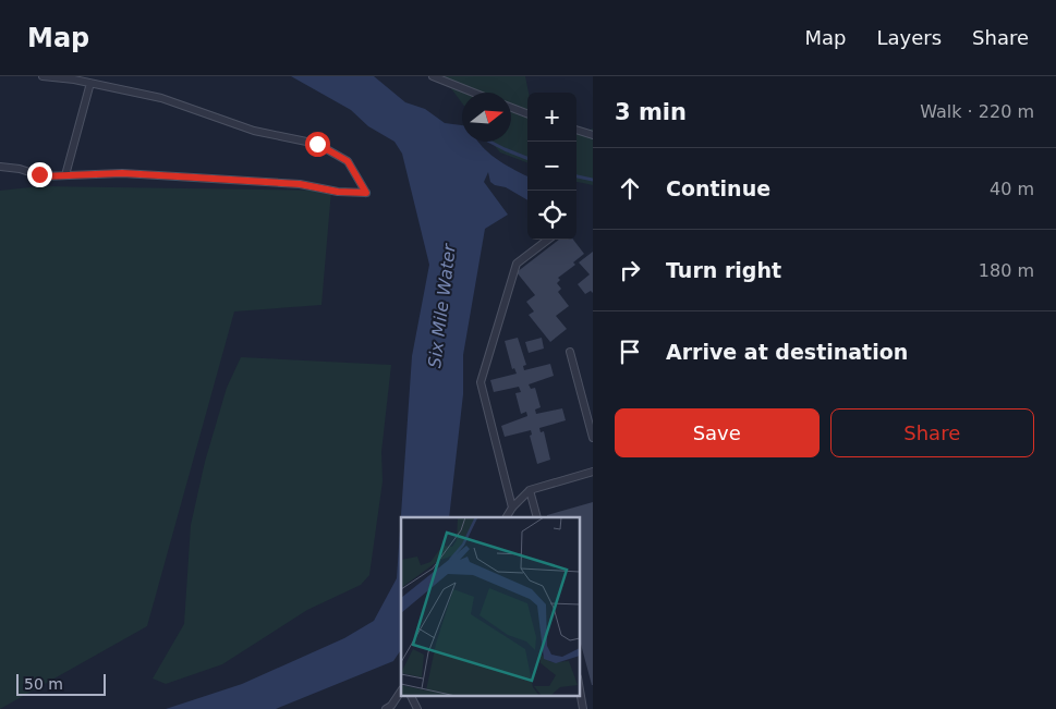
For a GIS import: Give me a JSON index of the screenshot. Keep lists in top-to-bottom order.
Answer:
{
  "water": ["Six Mile Water"],
  "scale_bar": "50 m",
  "north": "right",
  "page": {
    "header": "Map",
    "nav": ["Map", "Layers", "Share"],
    "heading": ["3 min", "Walk · 220 m"],
    "map_buttons": ["+", "−"],
    "list": [
      ["Continue", "40 m"],
      ["Turn right", "180 m"],
      "Arrive at destination"
    ],
    "buttons": ["Save", "Share"],
    "scale": "50 m"
  }
}
